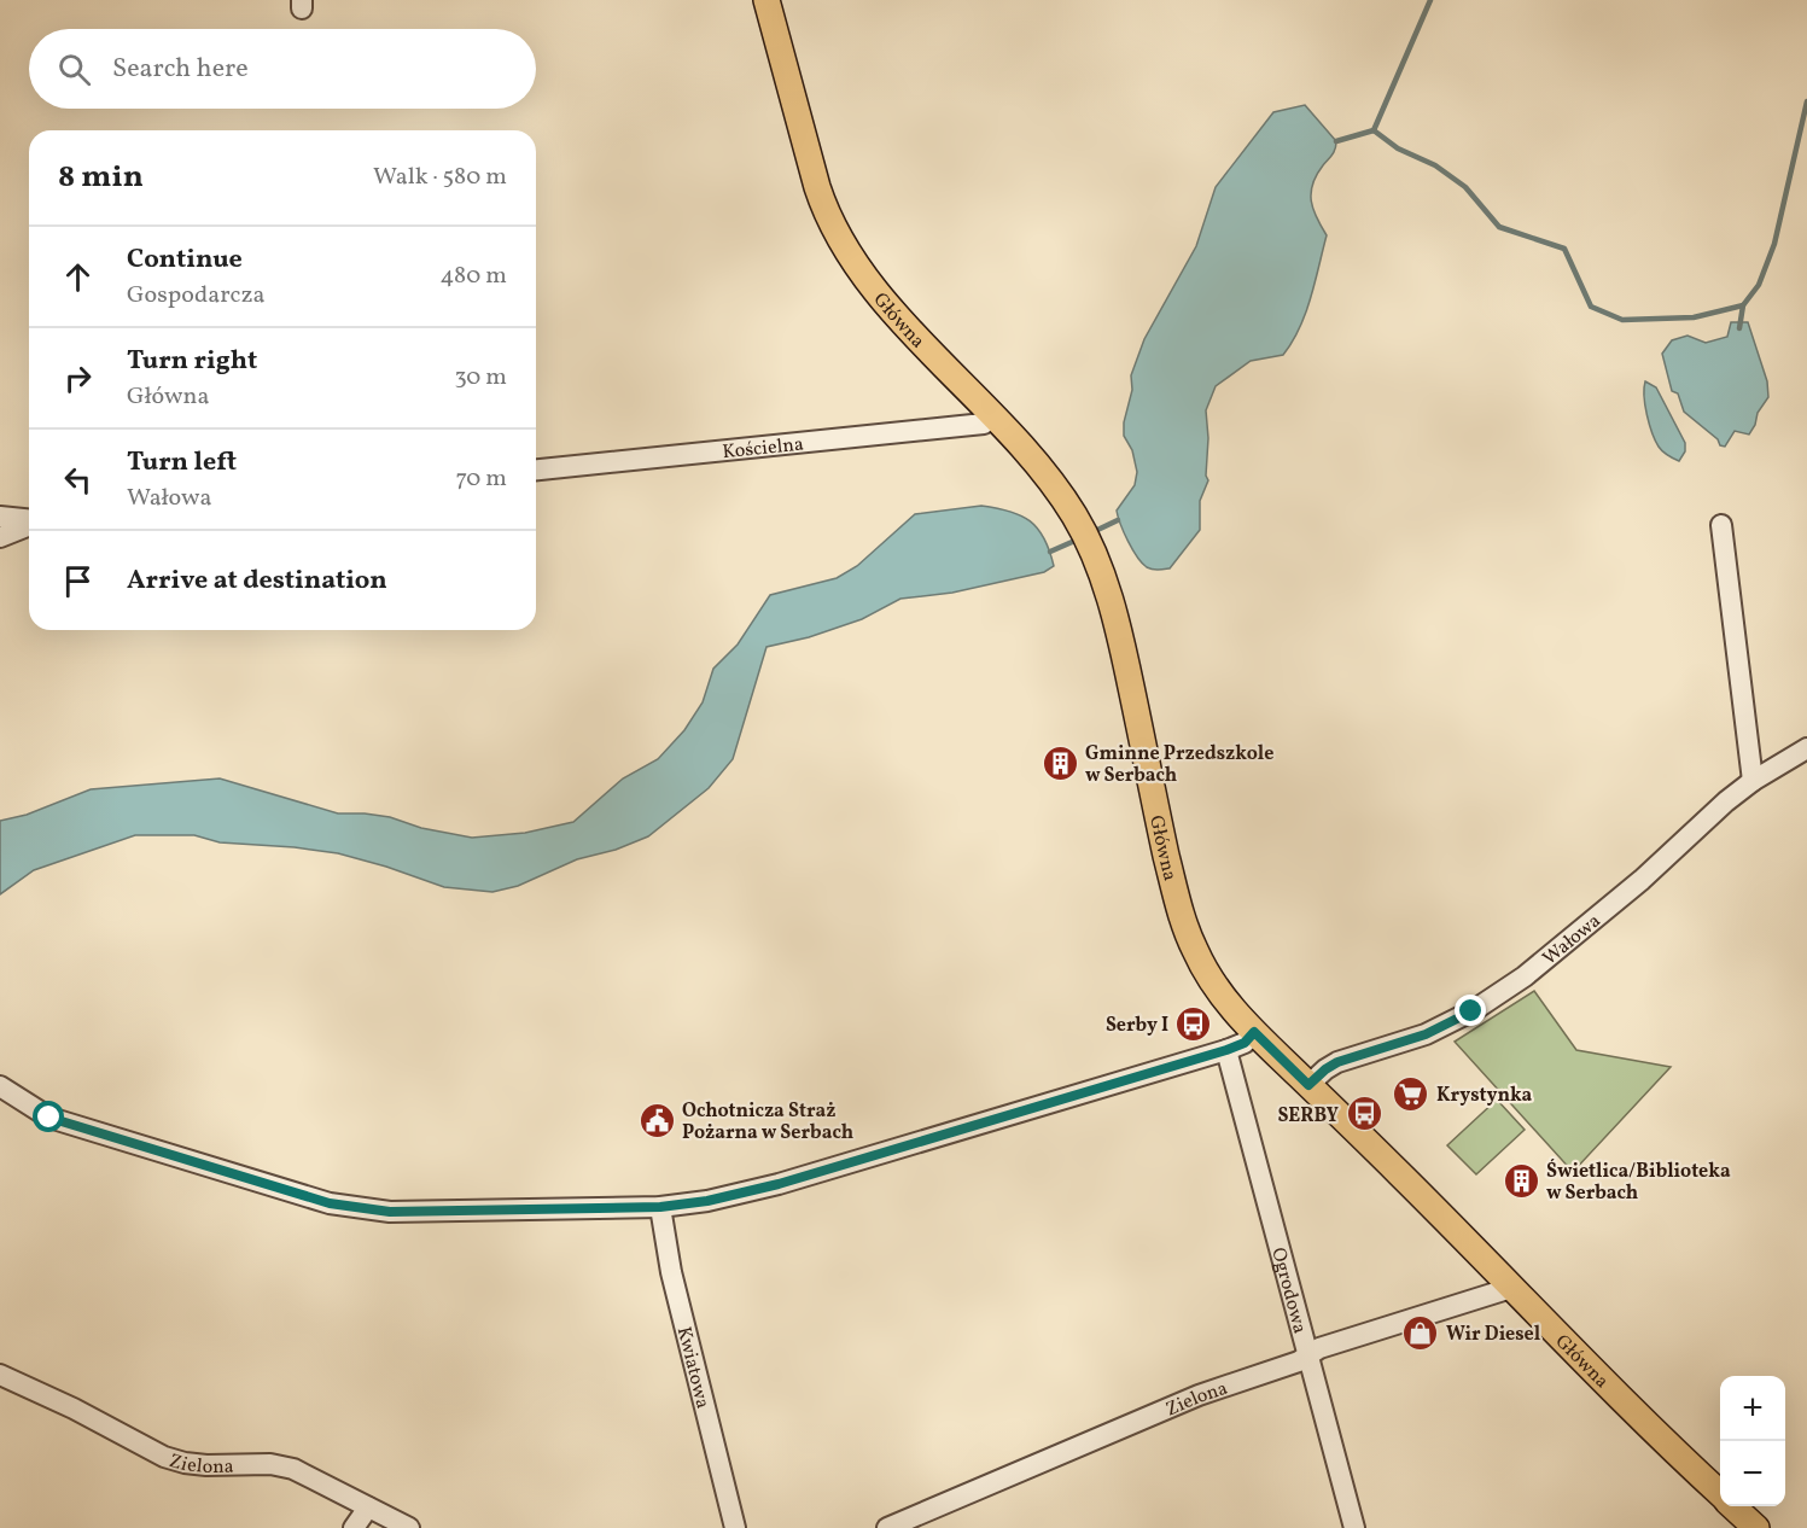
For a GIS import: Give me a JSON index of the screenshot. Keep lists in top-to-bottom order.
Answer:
{
  "streets": {
    "main road": ["Główna"],
    "street": [
      "Kościelna",
      "Wałowa",
      "Ogrodowa",
      "Kwiatowa",
      "Zielona"
    ]
  },
  "crossings": [
    ["Główna", "Kościelna"],
    ["Główna", "Wałowa"],
    ["Główna", "Zielona"],
    ["Ogrodowa", "Zielona"]
  ],
  "places": {
    "building": ["Gminne Przedszkole w Serbach", "Świetlica/Biblioteka w Serbach"],
    "bus stop": ["Serby I", "SERBY"],
    "supermarket": ["Krystynka"],
    "public building": ["Ochotnicza Straż Pożarna w Serbach"],
    "shop": ["Wir Diesel"]
  },
  "page": {
    "search": "Search here",
    "heading": ["8 min", "Walk · 580 m"],
    "list": [
      ["Continue", "Gospodarcza", "480 m"],
      ["Turn right", "Główna", "30 m"],
      ["Turn left", "Wałowa", "70 m"],
      "Arrive at destination"
    ],
    "map_buttons": ["+", "−"]
  }
}
